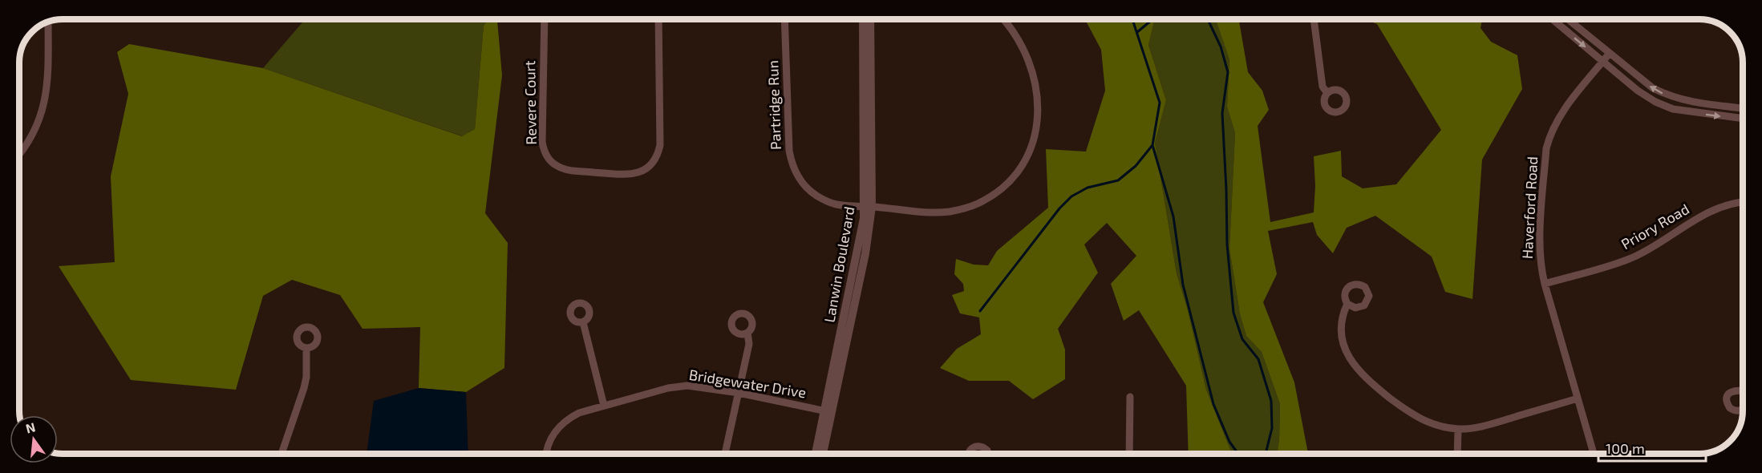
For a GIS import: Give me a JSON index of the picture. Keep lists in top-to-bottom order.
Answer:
{
  "streets": {
    "street": [
      "Revere Court",
      "Partridge Run",
      "Haverford Road",
      "Priory Road",
      "Lanwin Boulevard",
      "Bridgewater Drive"
    ]
  },
  "crossings": [
    ["Partridge Run", "Lanwin Boulevard"],
    ["Haverford Road", "Priory Road"],
    ["Lanwin Boulevard", "Bridgewater Drive"]
  ],
  "scale_bar": "100 m",
  "north": "top"
}
